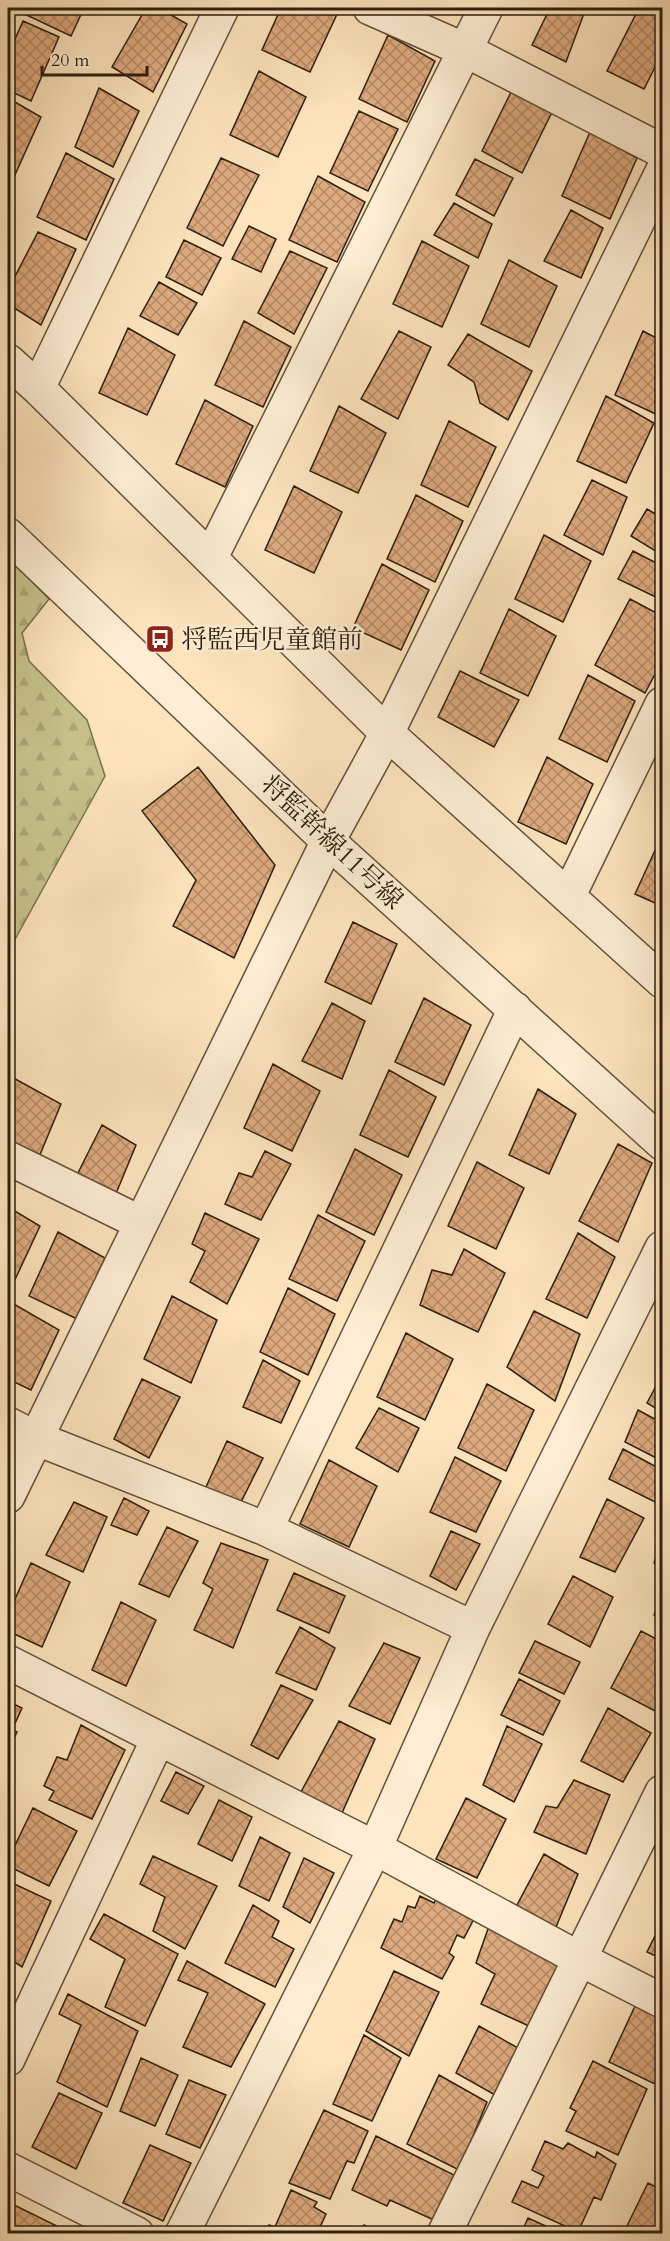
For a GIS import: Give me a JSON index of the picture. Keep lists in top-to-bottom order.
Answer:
{
  "streets": {
    "street": ["将監幹線11号線"]
  },
  "places": {
    "bus stop": ["将監西児童館前"]
  },
  "scale_bar": "20 m"
}
